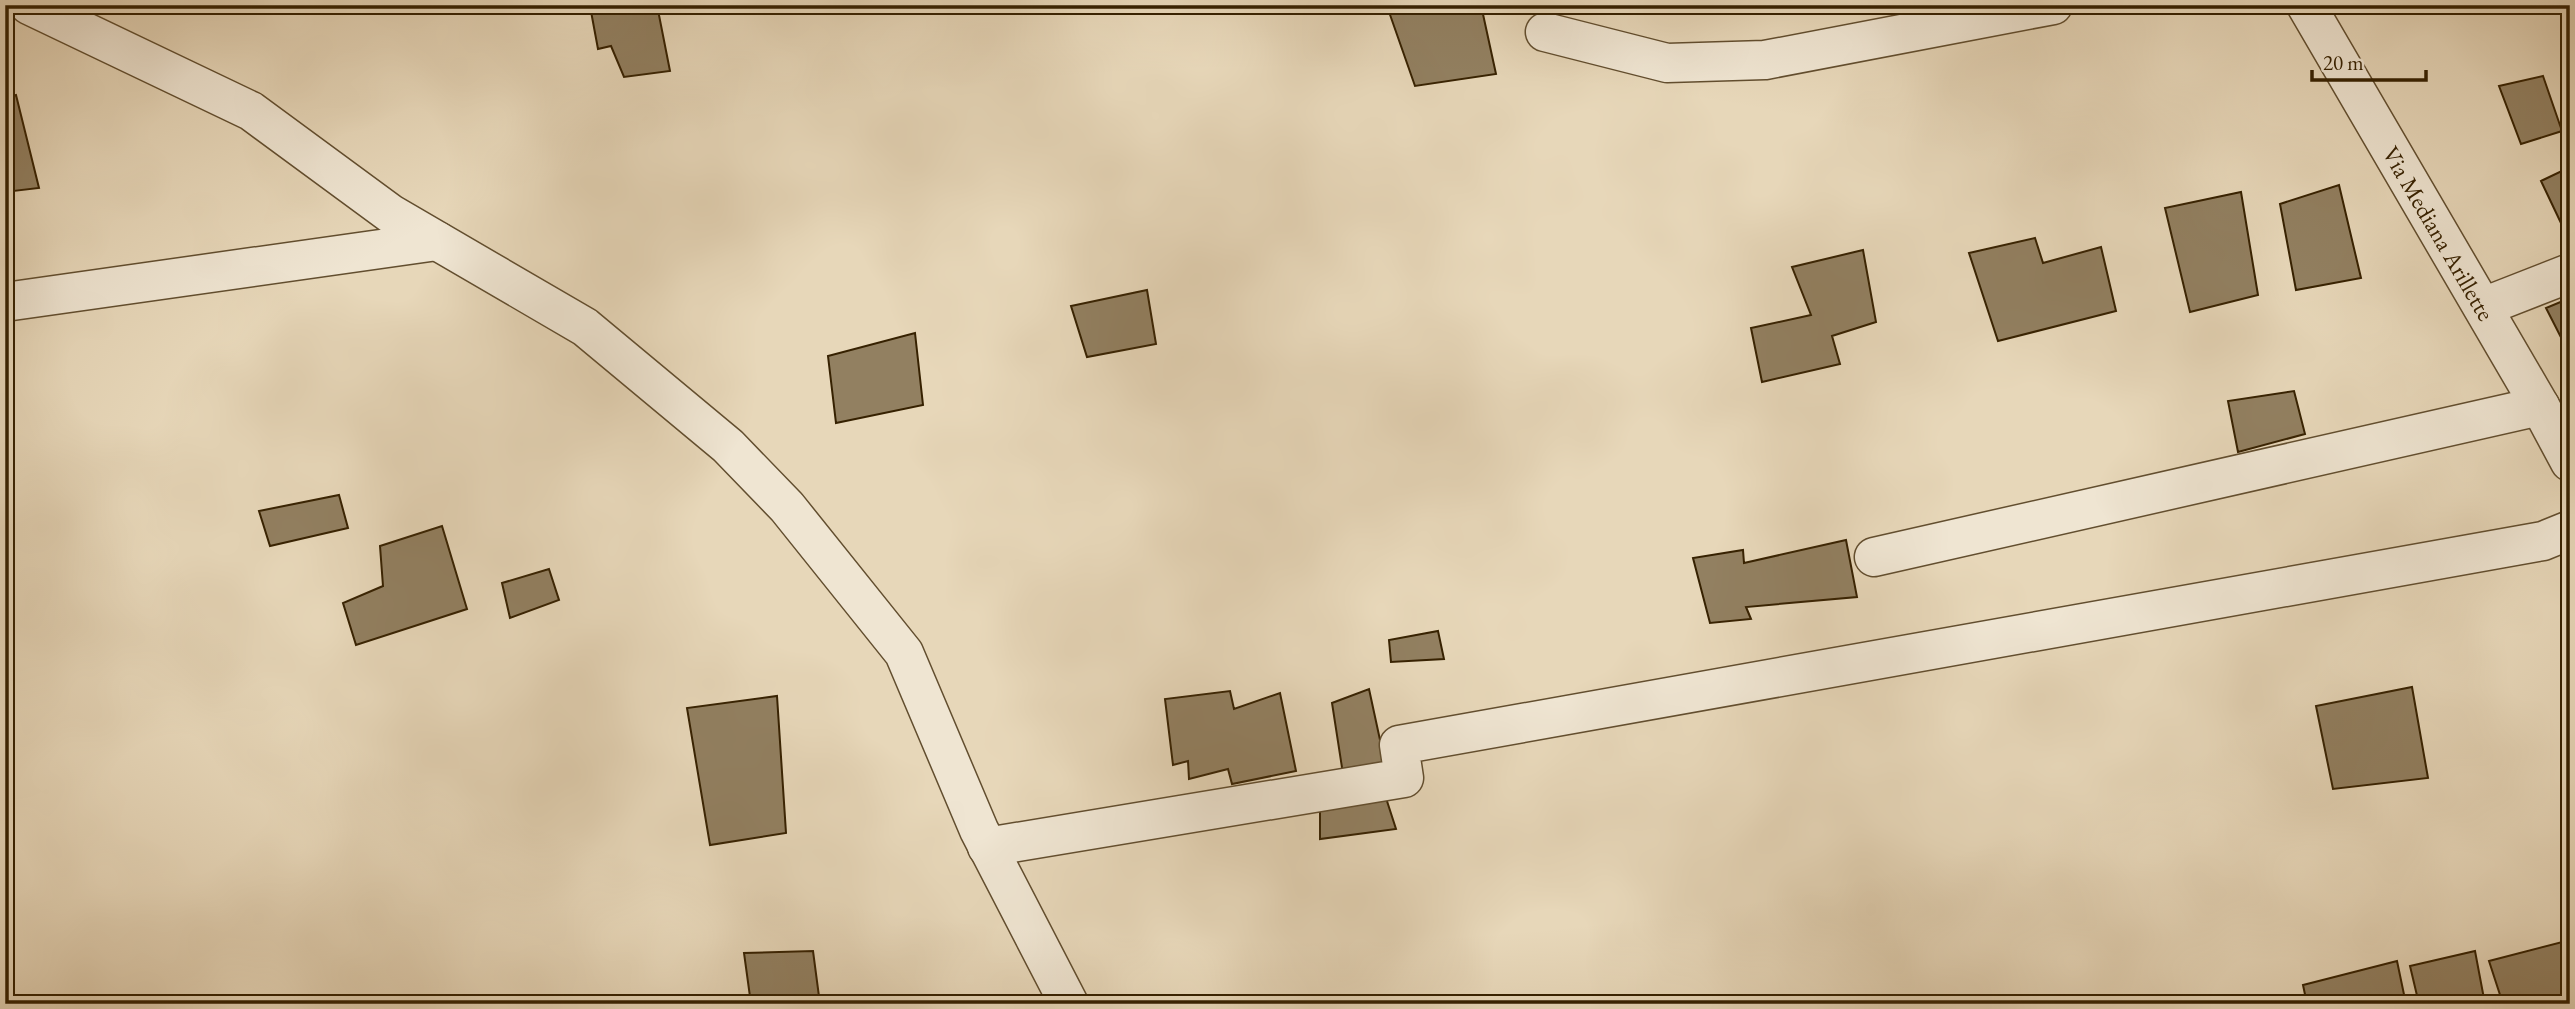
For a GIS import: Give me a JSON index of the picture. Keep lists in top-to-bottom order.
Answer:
{
  "streets": {
    "street": ["Via Mediana Arillette"]
  },
  "scale_bar": "20 m"
}
